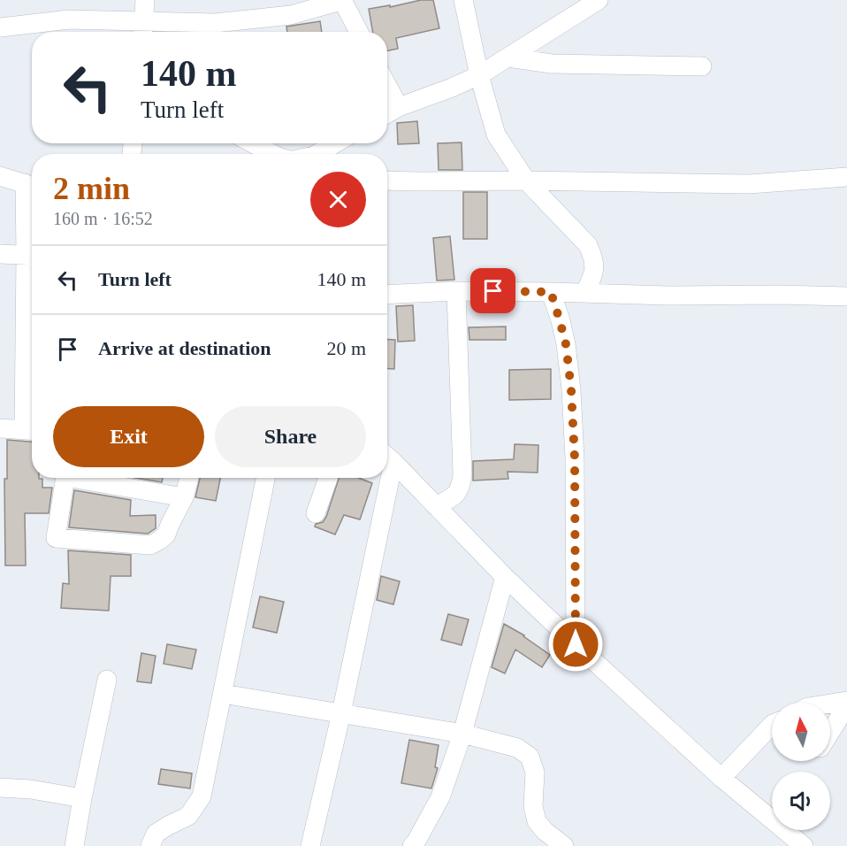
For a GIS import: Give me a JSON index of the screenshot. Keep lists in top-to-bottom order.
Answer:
{
  "north": "top",
  "page": {
    "turn": ["140 m", "Turn left"],
    "heading": ["2 min", "160 m · 16:52"],
    "list": [
      {
        "name": "Turn left",
        "value": "140 m"
      },
      {
        "name": "Arrive at destination",
        "value": "20 m"
      }
    ],
    "buttons": ["Exit", "Share"]
  }
}
